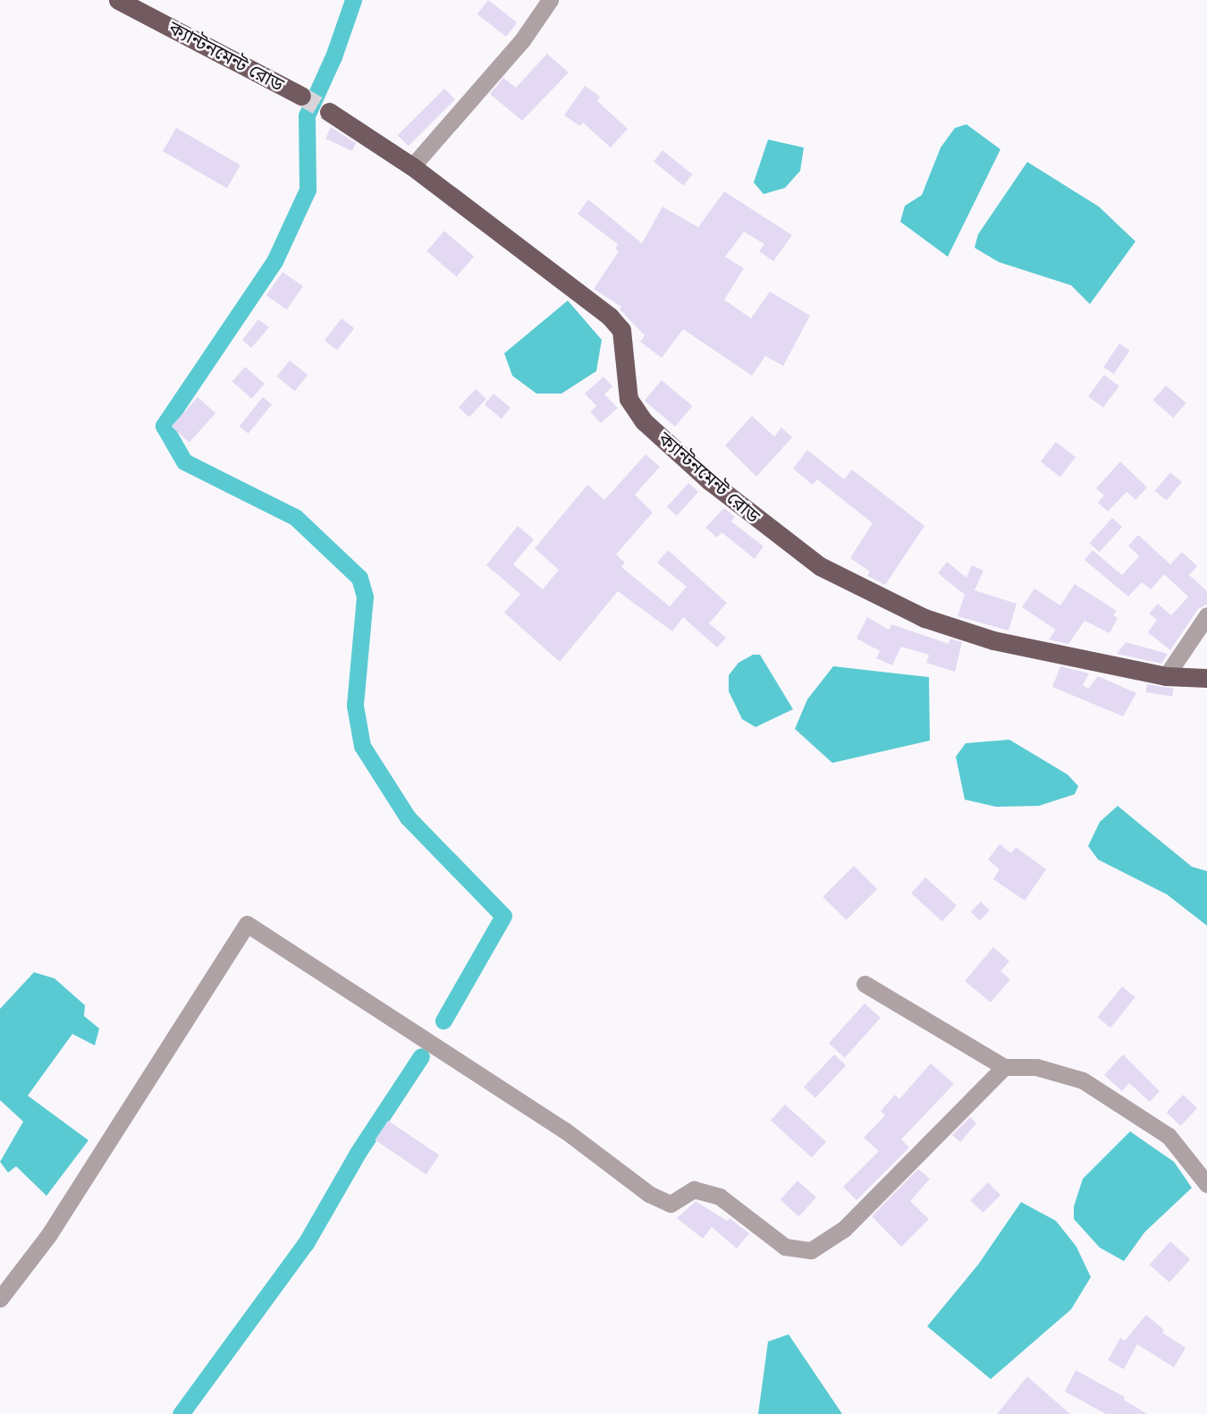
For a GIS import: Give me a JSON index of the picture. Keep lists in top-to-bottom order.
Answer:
{
  "streets": {
    "main road": ["ক্যান্টনমেন্ট রোড"]
  }
}
